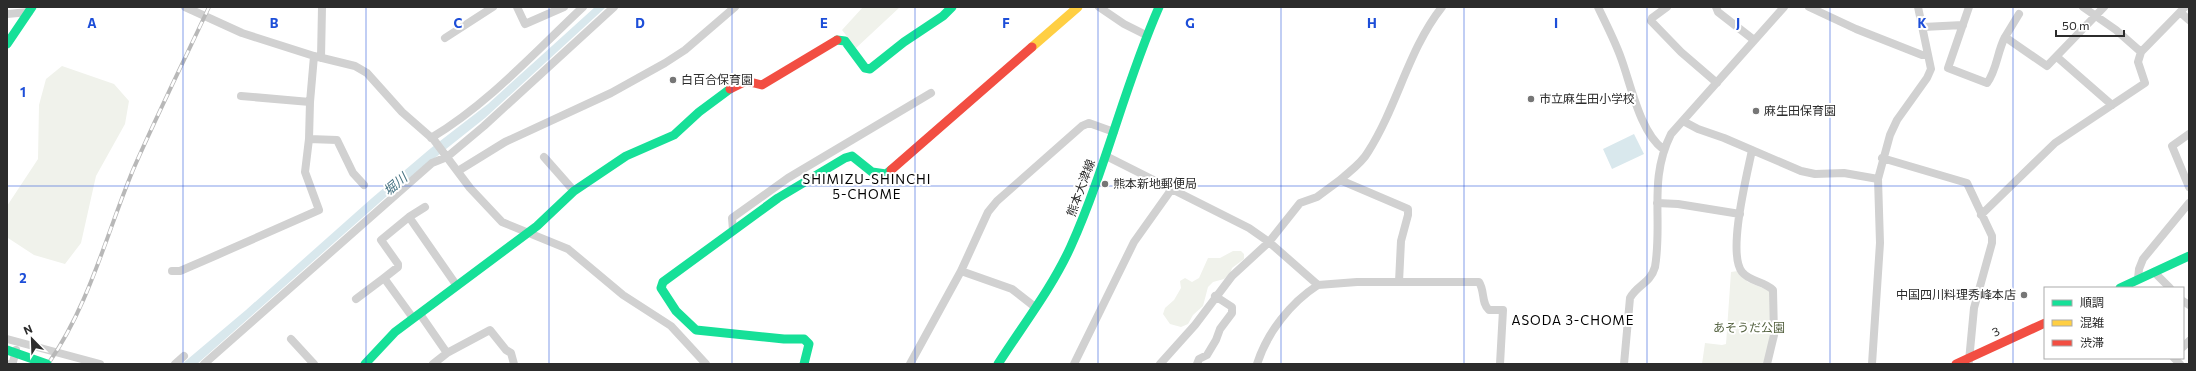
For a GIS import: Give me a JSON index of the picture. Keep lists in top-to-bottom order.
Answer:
{
  "streets": {
    "main road": ["熊本大津線", "3"]
  },
  "districts": ["SHIMIZU-SHINCHI 5-CHOME", "ASODA 3-CHOME"],
  "water": ["堀川"],
  "parks": ["あそうだ公園"],
  "places": [
    "白百合保育園",
    "市立麻生田小学校",
    "麻生田保育園",
    "熊本新地郵便局",
    "中国四川料理秀峰本店"
  ],
  "legend": ["順調", "混雑", "渋滞"],
  "scale_bar": "50 m",
  "north": "top left",
  "grid": {
    "columns": [
      "A",
      "B",
      "C",
      "D",
      "E",
      "F",
      "G",
      "H",
      "I",
      "J",
      "K"
    ],
    "rows": ["1", "2"]
  }
}
